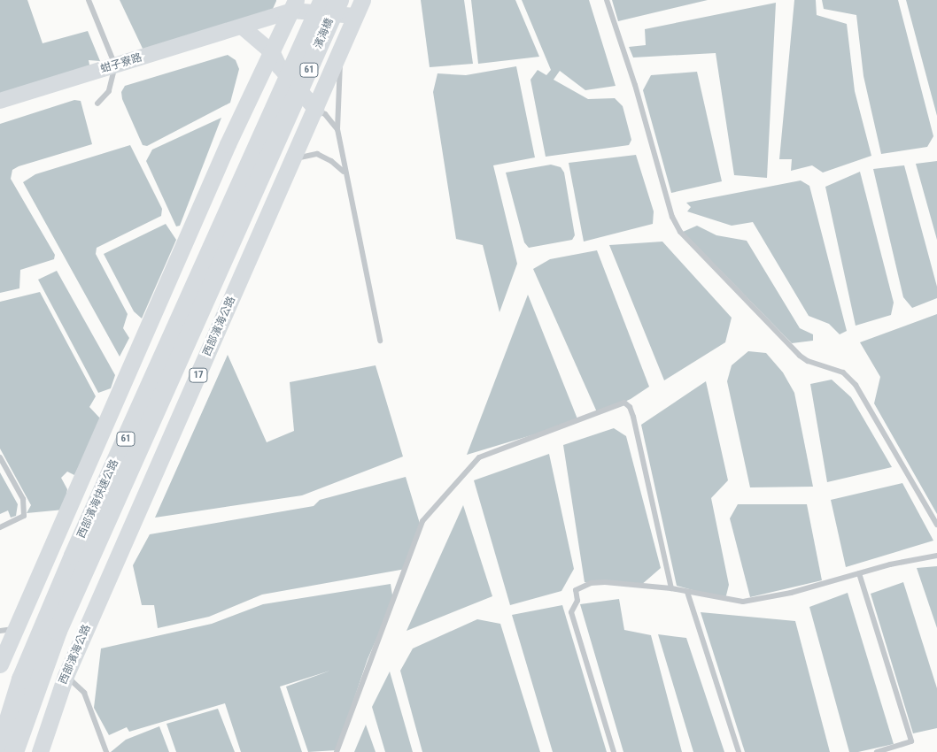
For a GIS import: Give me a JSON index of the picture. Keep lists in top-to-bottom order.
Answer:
{
  "streets": {
    "highway": ["濱海橋", "61", "西部濱海快速公路"],
    "main road": ["西部濱海公路", "17"],
    "street": ["蚶子寮路"]
  },
  "crossings": [
    ["濱海橋", "西部濱海快速公路"]
  ]
}
